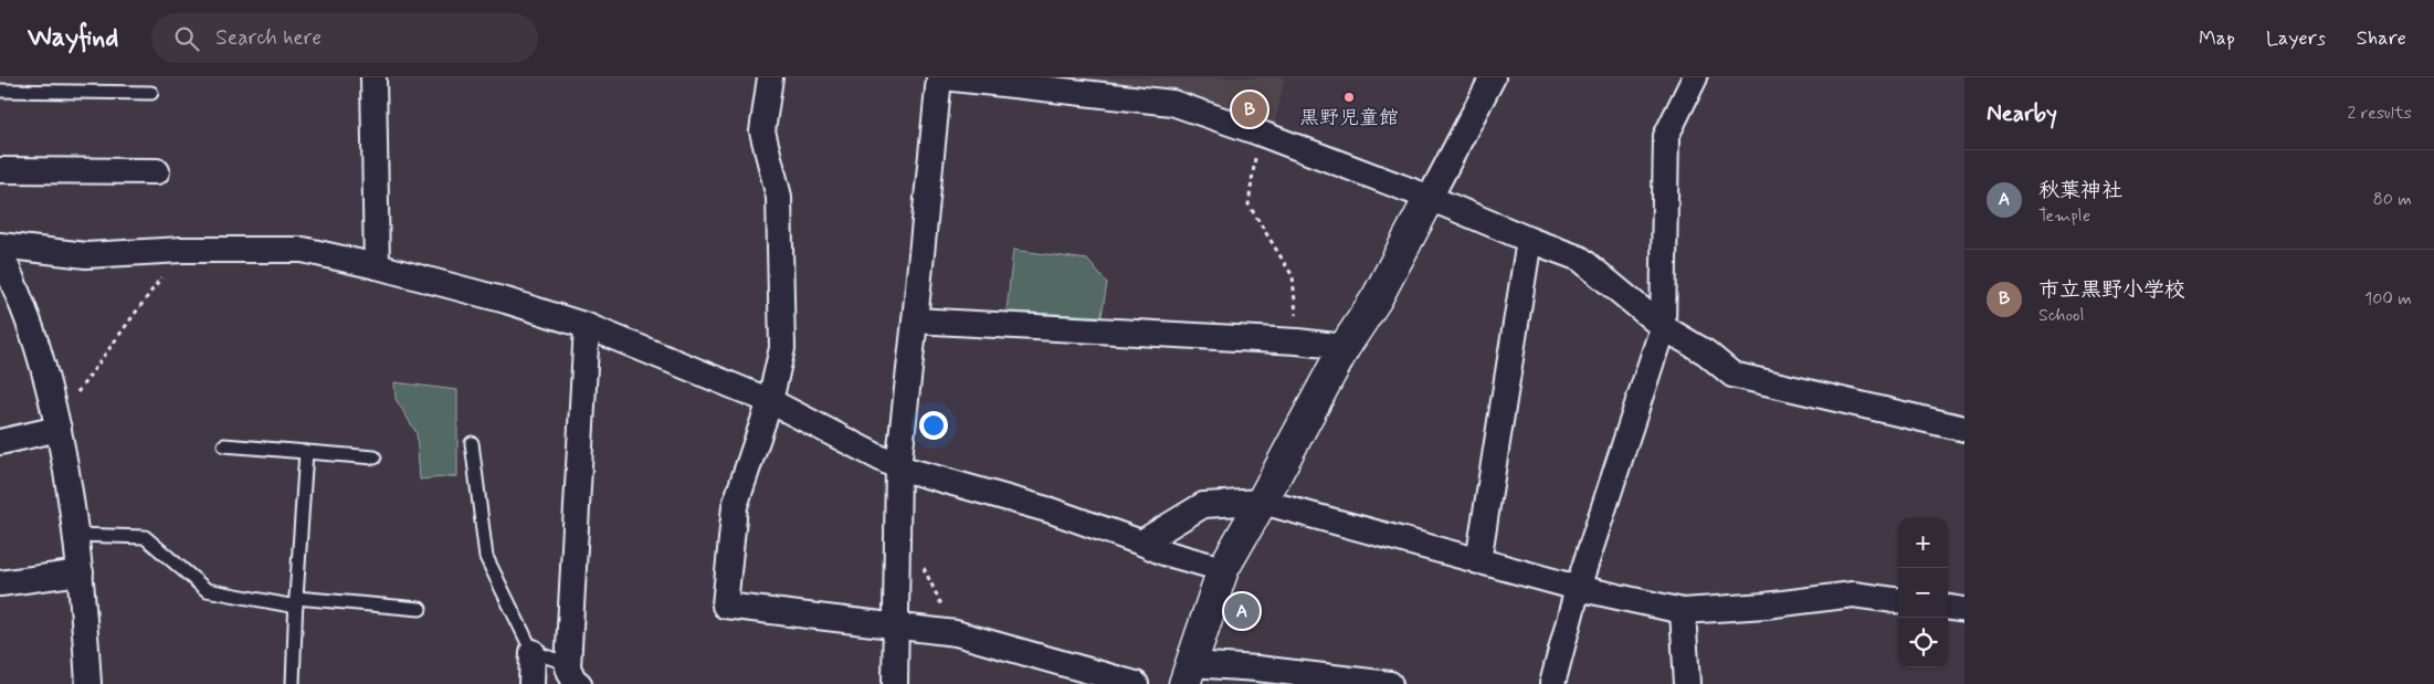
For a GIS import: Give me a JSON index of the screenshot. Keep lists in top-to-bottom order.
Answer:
{
  "places": ["黒野児童館"],
  "page": {
    "header": "Wayfind",
    "search": "Search here",
    "nav": ["Map", "Layers", "Share"],
    "heading": ["Nearby", "2 results"],
    "pins": ["B", "A"],
    "list": [
      {
        "mark": "A",
        "name": "秋葉神社",
        "note": "Temple",
        "value": "80 m"
      },
      {
        "mark": "B",
        "name": "市立黒野小学校",
        "note": "School",
        "value": "100 m"
      }
    ],
    "map_buttons": ["+", "−"]
  }
}
